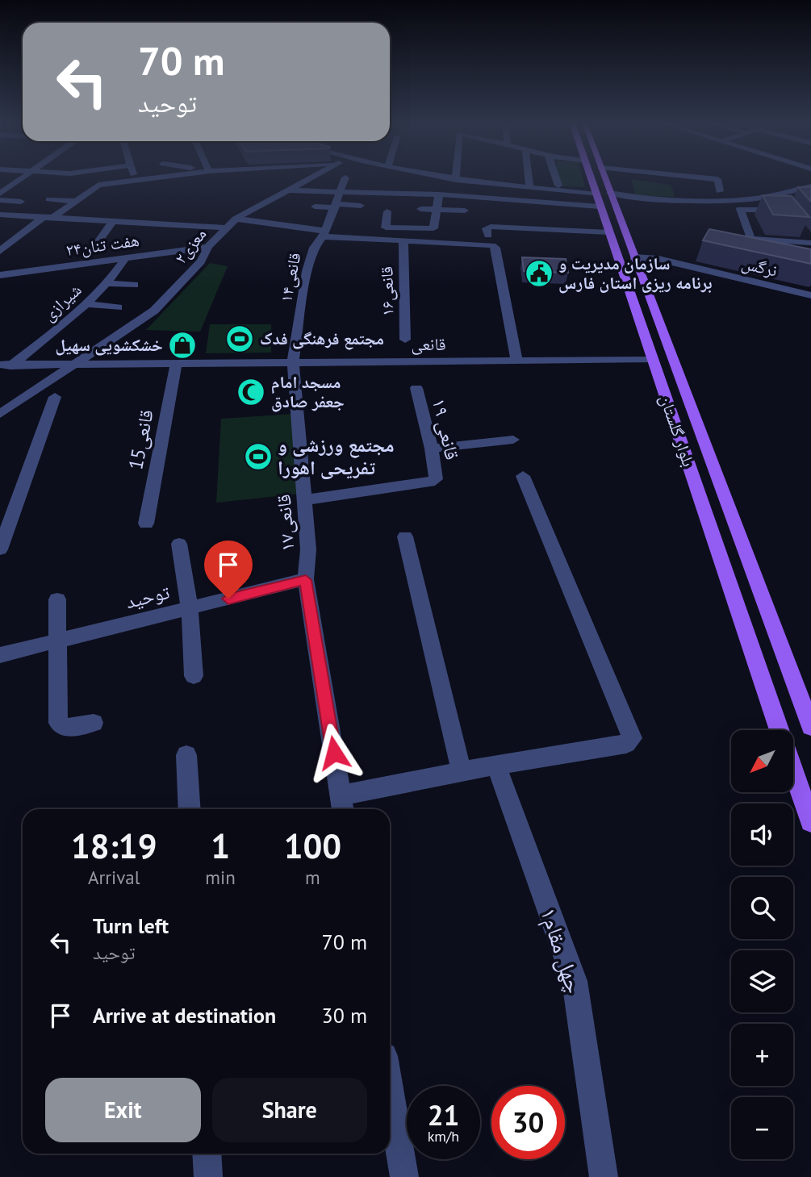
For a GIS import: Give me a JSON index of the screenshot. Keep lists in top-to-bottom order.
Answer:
{
  "streets": {
    "main road": ["بلوار گلستان"],
    "street": [
      "هفت تنان۲۴",
      "۲معزی",
      "نرگس",
      "۱۴قانعی",
      "۱۶قانعی",
      "شیرازی",
      "قانعی",
      "قانعی ۱۹",
      "15قانعی",
      "۱۷قانعی",
      "توحید",
      "چهل مقام۱"
    ]
  },
  "crossings": [
    ["هفت تنان۲۴", "۲معزی"],
    ["هفت تنان۲۴", "شیرازی"],
    ["۲معزی", "قانعی"],
    ["نرگس", "بلوار گلستان"],
    ["۱۴قانعی", "قانعی"],
    ["۱۴قانعی", "۱۷قانعی"],
    ["شیرازی", "قانعی"],
    ["قانعی", "بلوار گلستان"],
    ["قانعی", "15قانعی"],
    ["قانعی", "۱۷قانعی"],
    ["قانعی ۱۹", "۱۷قانعی"],
    ["۱۷قانعی", "توحید"]
  ],
  "places": {
    "public building": ["سازمان مدیریت و برنامه ریزی استان فارس"],
    "sports": ["مجتمع فرهنگی فدک", "مجتمع ورزشی و تفریحی اهورا"],
    "shop": ["خشکشویی سهیل"],
    "mosque": ["مسجد امام جعفر صادق"]
  },
  "north": "bottom left",
  "page": {
    "turn": ["70 m", "توحید"],
    "map_buttons": ["+", "−"],
    "eta": [
      "18:19",
      "Arrival",
      "1",
      "min",
      "100",
      "m"
    ],
    "list": [
      {
        "name": "Turn left",
        "note": "توحید",
        "value": "70 m"
      },
      {
        "name": "Arrive at destination",
        "value": "30 m"
      }
    ],
    "buttons": ["Exit", "Share"],
    "speed": "21 km/h",
    "limit": "30"
  }
}
